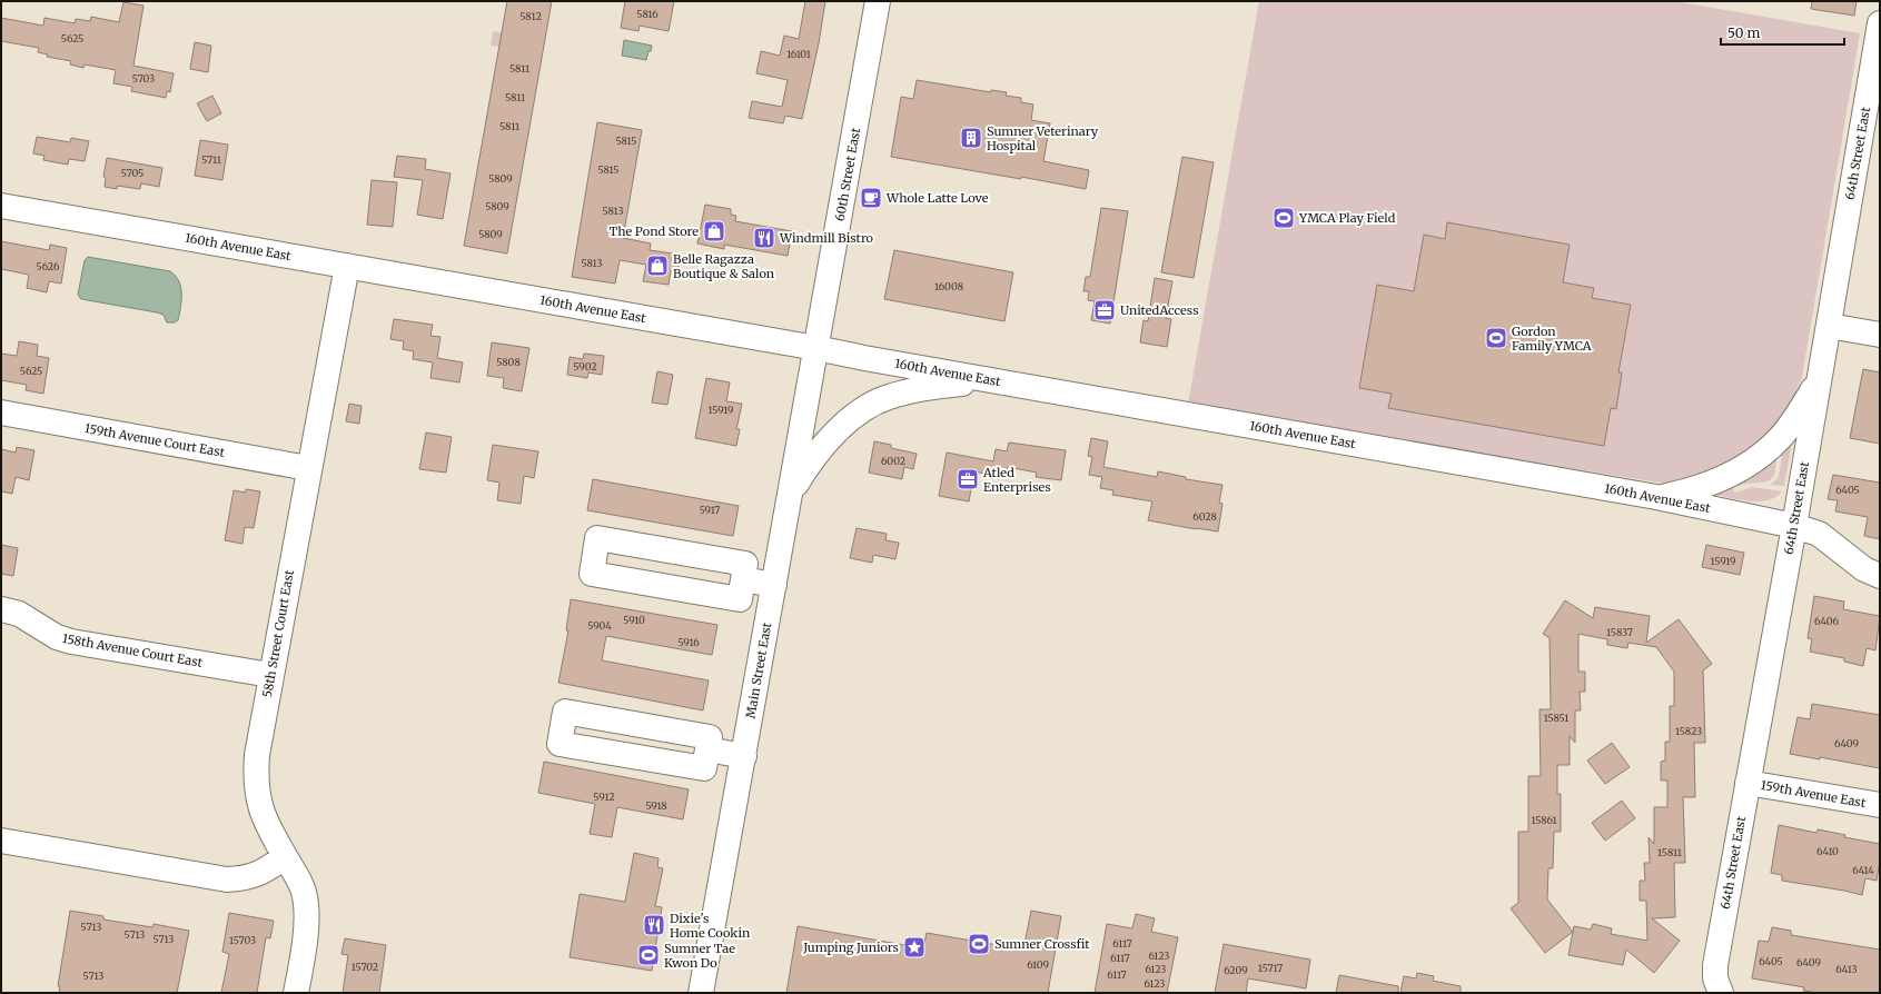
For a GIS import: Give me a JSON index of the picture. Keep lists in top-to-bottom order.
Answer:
{
  "streets": {
    "street": [
      "64th Street East",
      "60th Street East",
      "160th Avenue East",
      "159th Avenue Court East",
      "58th Street Court East",
      "158th Avenue Court East",
      "Main Street East",
      "159th Avenue East"
    ]
  },
  "crossings": [
    ["64th Street East", "160th Avenue East"],
    ["64th Street East", "159th Avenue East"],
    ["60th Street East", "160th Avenue East"],
    ["60th Street East", "Main Street East"],
    ["160th Avenue East", "58th Street Court East"],
    ["160th Avenue East", "Main Street East"],
    ["159th Avenue Court East", "58th Street Court East"],
    ["58th Street Court East", "158th Avenue Court East"]
  ],
  "places": {
    "building": ["Sumner Veterinary Hospital"],
    "cafe": ["Whole Latte Love"],
    "sports": [
      "YMCA Play Field",
      "Gordon Family YMCA",
      "Sumner Crossfit",
      "Sumner Tae Kwon Do"
    ],
    "shop": ["The Pond Store", "Belle Ragazza Boutique & Salon"],
    "restaurant": ["Windmill Bistro", "Dixie's Home Cookin"],
    "office": ["UnitedAccess", "Atled Enterprises"],
    "place": ["Jumping Juniors"]
  },
  "house_numbers": [
    "5816",
    "5812",
    "5625",
    "16101",
    "5811",
    "5703",
    "5811",
    "5811",
    "5815",
    "5711",
    "5815",
    "5705",
    "5809",
    "5809",
    "5813",
    "5809",
    "5813",
    "5626",
    "16008",
    "5808",
    "5902",
    "5625",
    "15919",
    "6002",
    "6405",
    "5917",
    "6028",
    "15919",
    "5910",
    "6406",
    "5904",
    "15837",
    "5916",
    "15851",
    "15823",
    "6409",
    "5912",
    "5918",
    "15861",
    "6410",
    "15811",
    "6414",
    "5713",
    "5713",
    "5713",
    "15703",
    "6117",
    "6123",
    "6117",
    "6405",
    "6409",
    "6109",
    "15702",
    "15717",
    "6123",
    "6413",
    "6209",
    "6117",
    "5713",
    "6123"
  ],
  "scale_bar": "50 m"
}
